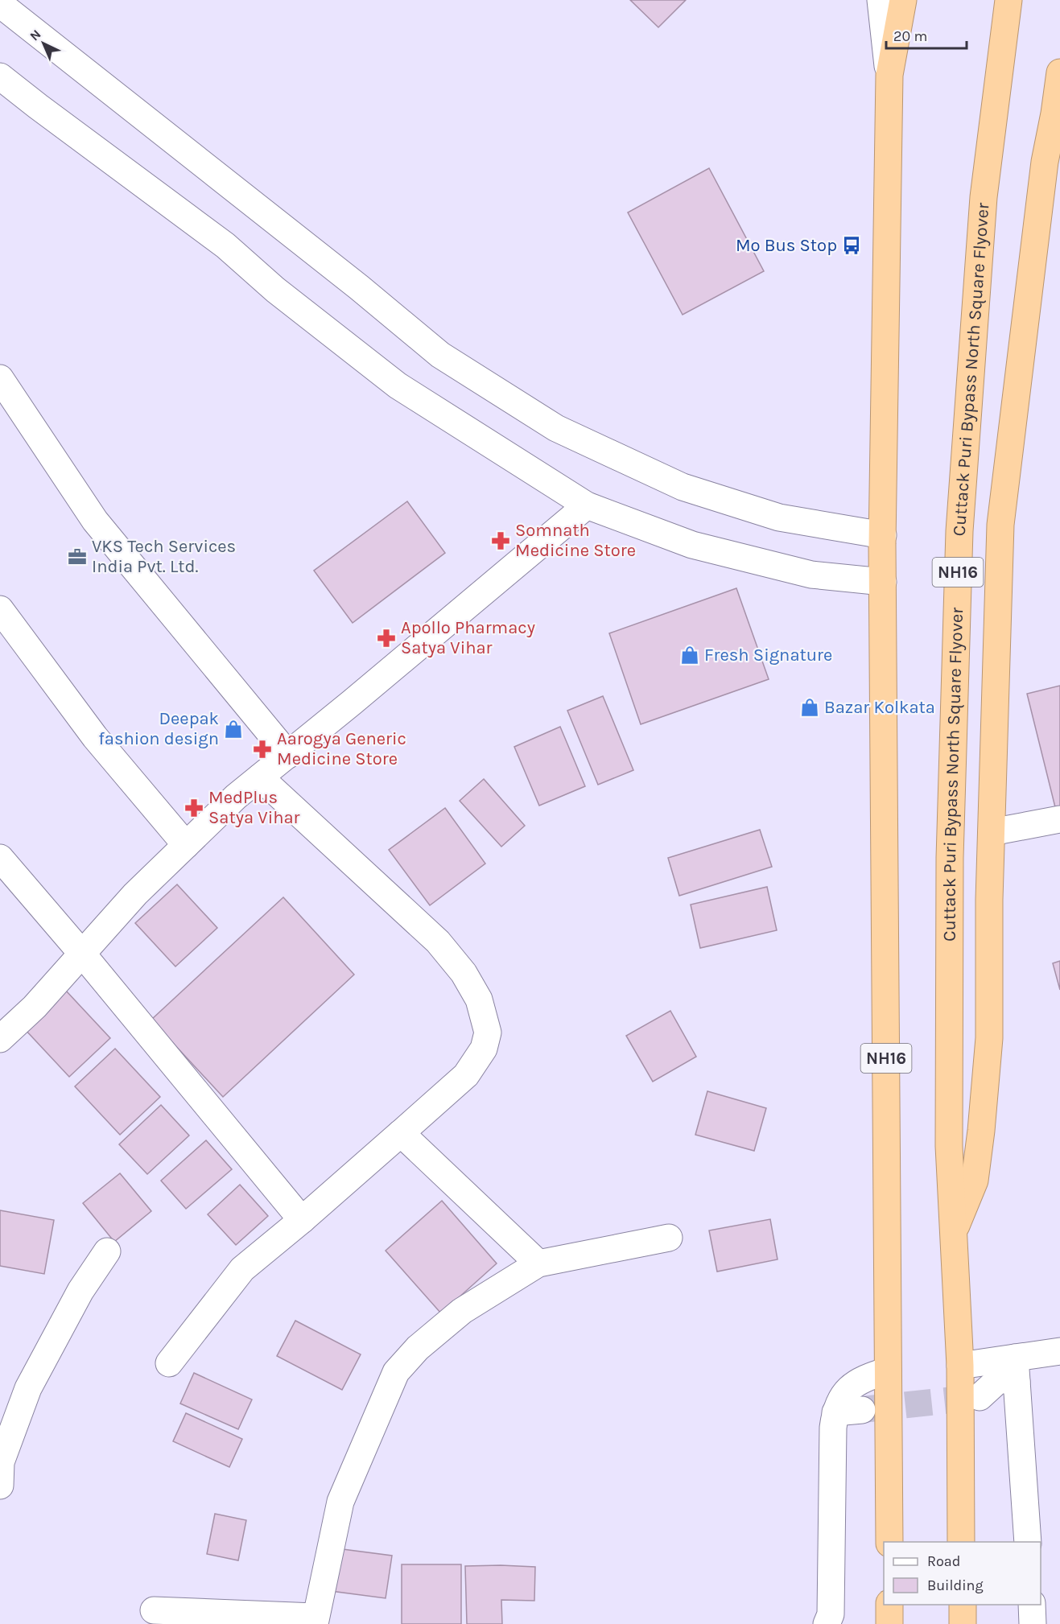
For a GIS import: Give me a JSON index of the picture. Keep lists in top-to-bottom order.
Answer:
{
  "streets": {
    "highway": ["Cuttack Puri Bypass North Square Flyover", "NH16"]
  },
  "crossings": [
    ["Cuttack Puri Bypass North Square Flyover", "NH16"]
  ],
  "places": {
    "bus stop": ["Mo Bus Stop"],
    "pharmacy": [
      "Somnath Medicine Store",
      "Apollo Pharmacy Satya Vihar",
      "Aarogya Generic Medicine Store",
      "MedPlus Satya Vihar"
    ],
    "office": ["VKS Tech Services India Pvt. Ltd."],
    "shop": ["Fresh Signature", "Bazar Kolkata", "Deepak fashion design"]
  },
  "legend": ["Road", "Building"],
  "scale_bar": "20 m",
  "north": "top left"
}
